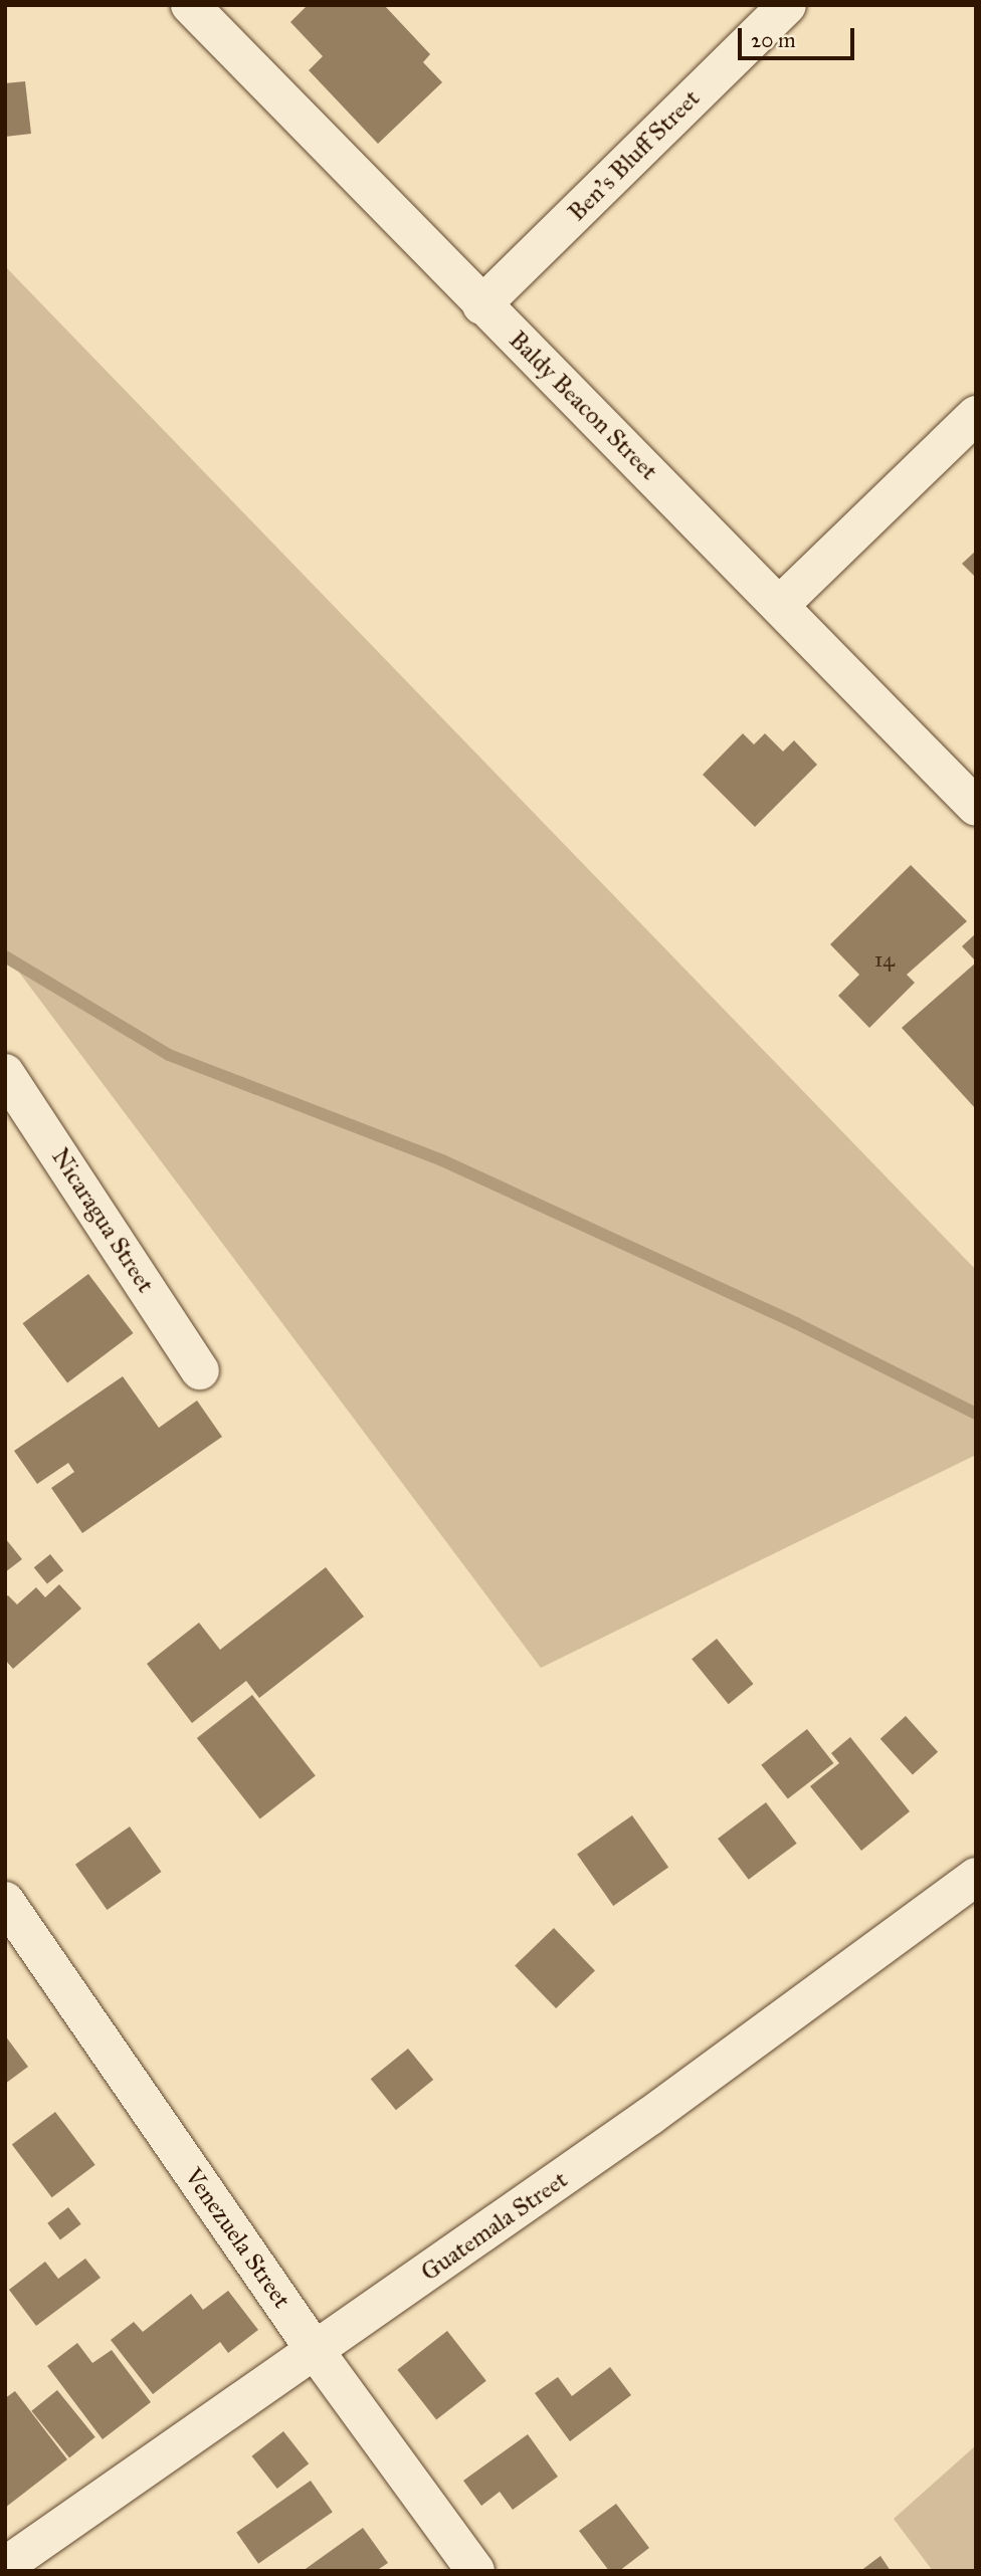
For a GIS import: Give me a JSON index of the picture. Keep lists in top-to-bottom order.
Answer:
{
  "streets": {
    "street": [
      "Ben's Bluff Street",
      "Baldy Beacon Street",
      "Nicaragua Street",
      "Guatemala Street",
      "Venezuela Street"
    ]
  },
  "crossings": [
    ["Ben's Bluff Street", "Baldy Beacon Street"],
    ["Guatemala Street", "Venezuela Street"]
  ],
  "house_numbers": ["14"],
  "scale_bar": "20 m"
}
